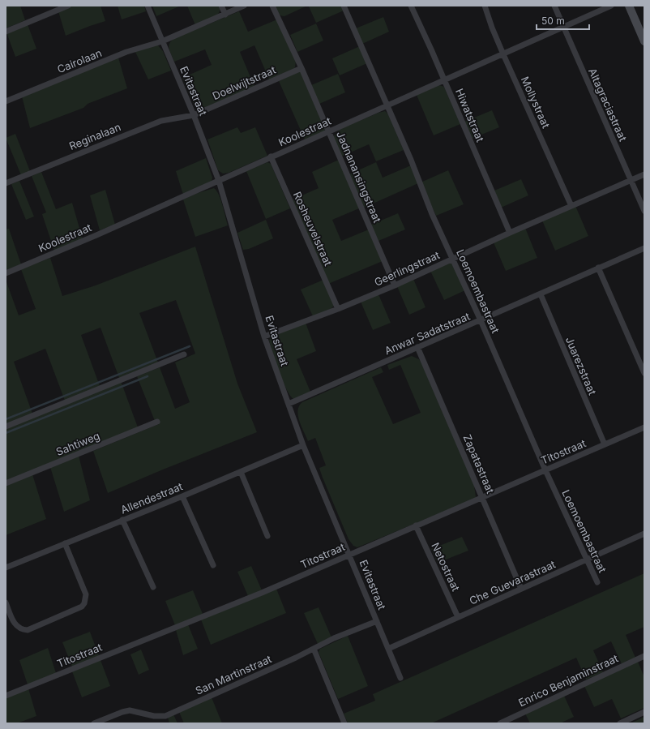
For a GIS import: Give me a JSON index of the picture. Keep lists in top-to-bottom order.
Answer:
{
  "streets": {
    "street": [
      "Cairolaan",
      "Doelwijtstraat",
      "Evitastraat",
      "Mollystraat",
      "Altagraciastraat",
      "Hiwatstraat",
      "Koolestraat",
      "Reginalaan",
      "Jadnanansingstraat",
      "Rosheuvelstraat",
      "Geerlingstraat",
      "Loemoembastraat",
      "Anwar Sadatstraat",
      "Juarezstraat",
      "Sahtiweg",
      "Titostraat",
      "Zapatastraat",
      "Allendestraat",
      "Netostraat",
      "Che Guevarastraat",
      "San Martinstraat",
      "Enrico Benjaminstraat"
    ]
  },
  "crossings": [
    ["Cairolaan", "Evitastraat"],
    ["Doelwijtstraat", "Evitastraat"],
    ["Doelwijtstraat", "Reginalaan"],
    ["Doelwijtstraat", "Jadnanansingstraat"],
    ["Evitastraat", "Koolestraat"],
    ["Evitastraat", "Reginalaan"],
    ["Evitastraat", "Geerlingstraat"],
    ["Evitastraat", "Anwar Sadatstraat"],
    ["Evitastraat", "Titostraat"],
    ["Evitastraat", "Allendestraat"],
    ["Evitastraat", "Che Guevarastraat"],
    ["Evitastraat", "San Martinstraat"],
    ["Mollystraat", "Koolestraat"],
    ["Mollystraat", "Geerlingstraat"],
    ["Altagraciastraat", "Koolestraat"],
    ["Altagraciastraat", "Geerlingstraat"],
    ["Hiwatstraat", "Koolestraat"],
    ["Hiwatstraat", "Geerlingstraat"],
    ["Koolestraat", "Jadnanansingstraat"],
    ["Koolestraat", "Rosheuvelstraat"],
    ["Koolestraat", "Loemoembastraat"],
    ["Jadnanansingstraat", "Geerlingstraat"],
    ["Rosheuvelstraat", "Geerlingstraat"],
    ["Geerlingstraat", "Loemoembastraat"],
    ["Loemoembastraat", "Anwar Sadatstraat"],
    ["Loemoembastraat", "Titostraat"],
    ["Loemoembastraat", "Che Guevarastraat"],
    ["Anwar Sadatstraat", "Juarezstraat"],
    ["Anwar Sadatstraat", "Zapatastraat"],
    ["Juarezstraat", "Titostraat"],
    ["Titostraat", "Zapatastraat"],
    ["Titostraat", "Netostraat"],
    ["Zapatastraat", "Che Guevarastraat"],
    ["Netostraat", "Che Guevarastraat"]
  ],
  "scale_bar": "50 m"
}
